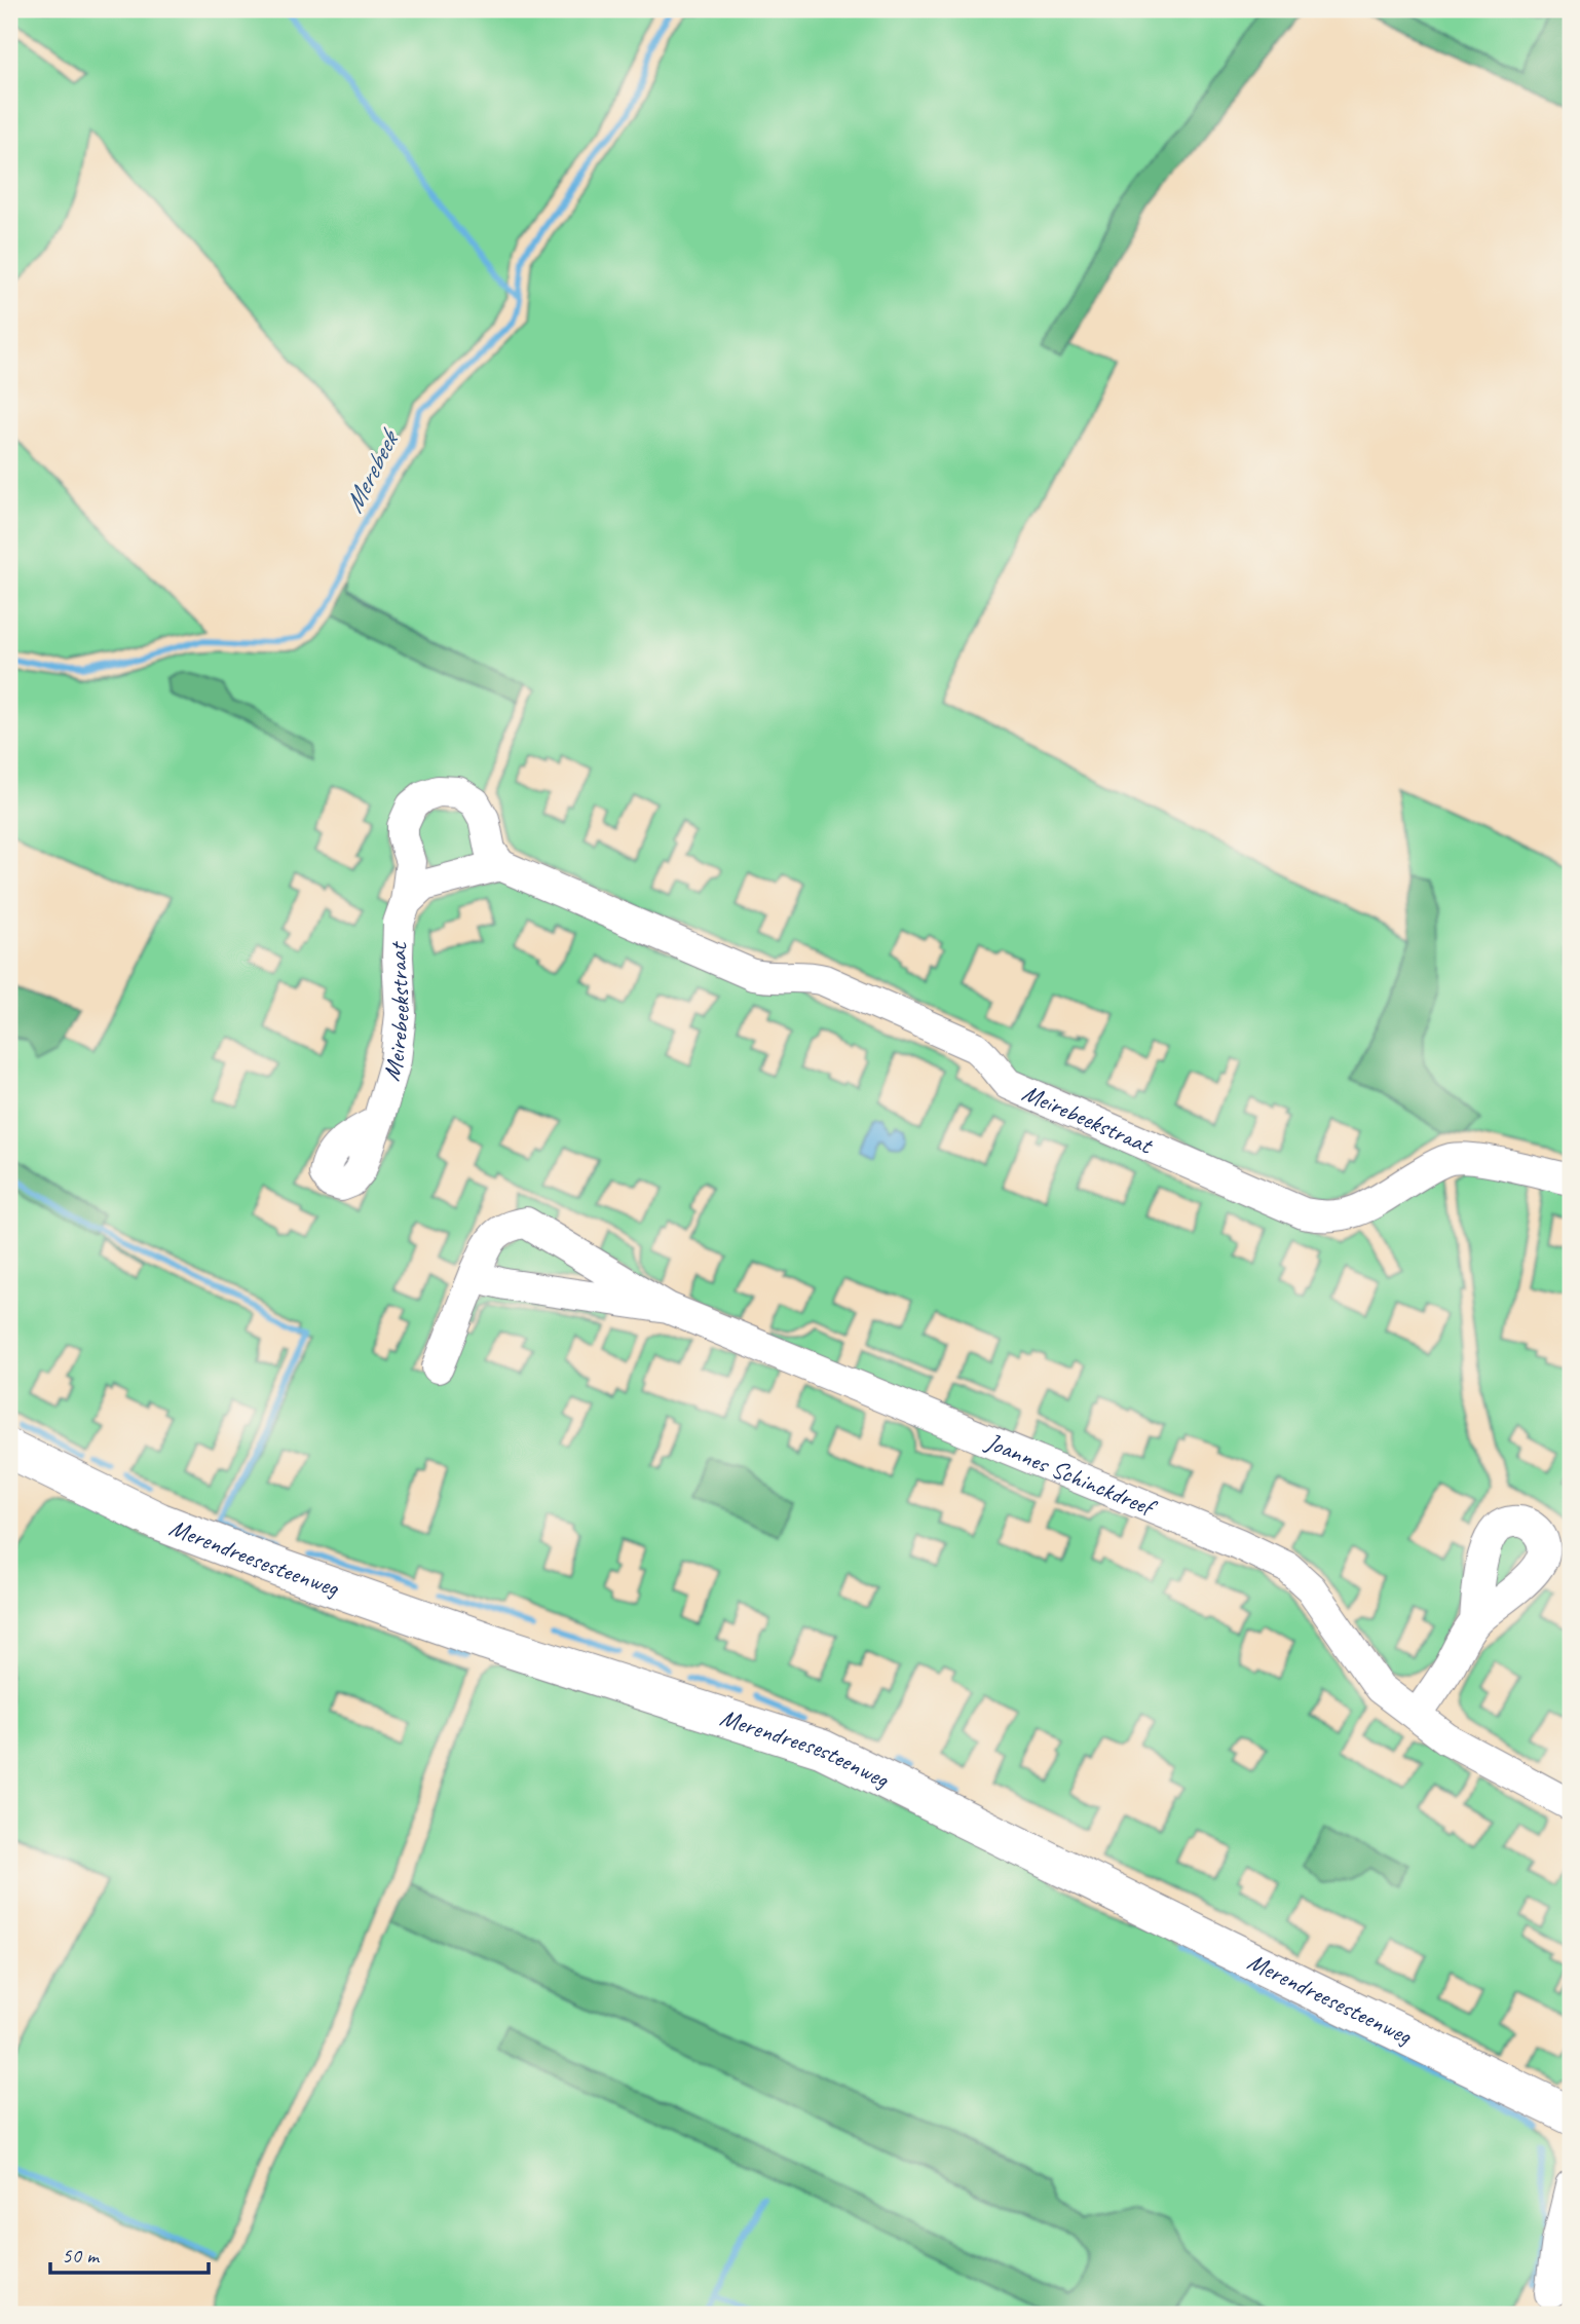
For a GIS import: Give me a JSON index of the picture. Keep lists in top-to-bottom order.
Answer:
{
  "streets": {
    "main road": ["Merendreesesteenweg"],
    "street": ["Meirebeekstraat", "Joannes Schinckdreef"]
  },
  "water": ["Merebeek"],
  "scale_bar": "50 m"
}
